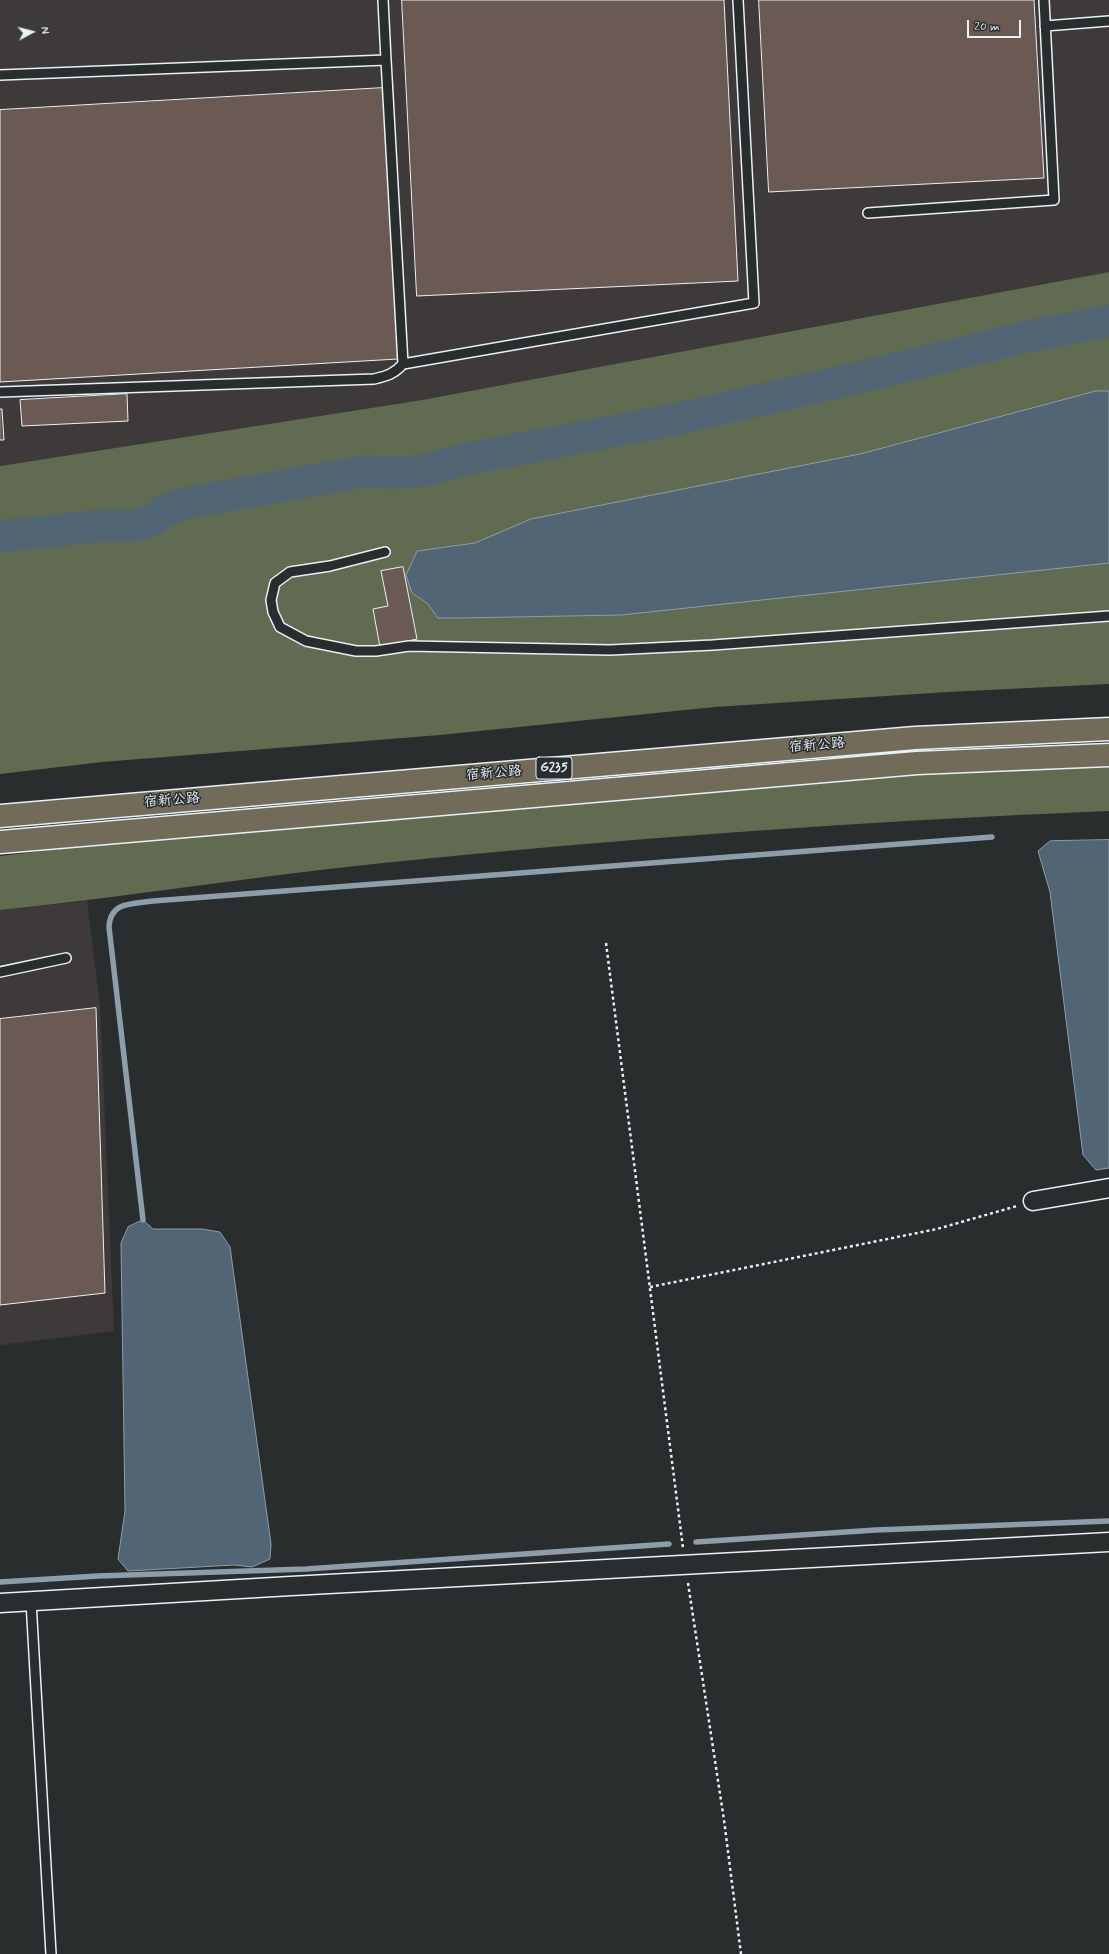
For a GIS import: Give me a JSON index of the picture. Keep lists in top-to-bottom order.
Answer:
{
  "streets": {
    "highway": ["宿新公路", "G235"]
  },
  "scale_bar": "20 m",
  "north": "right"
}
